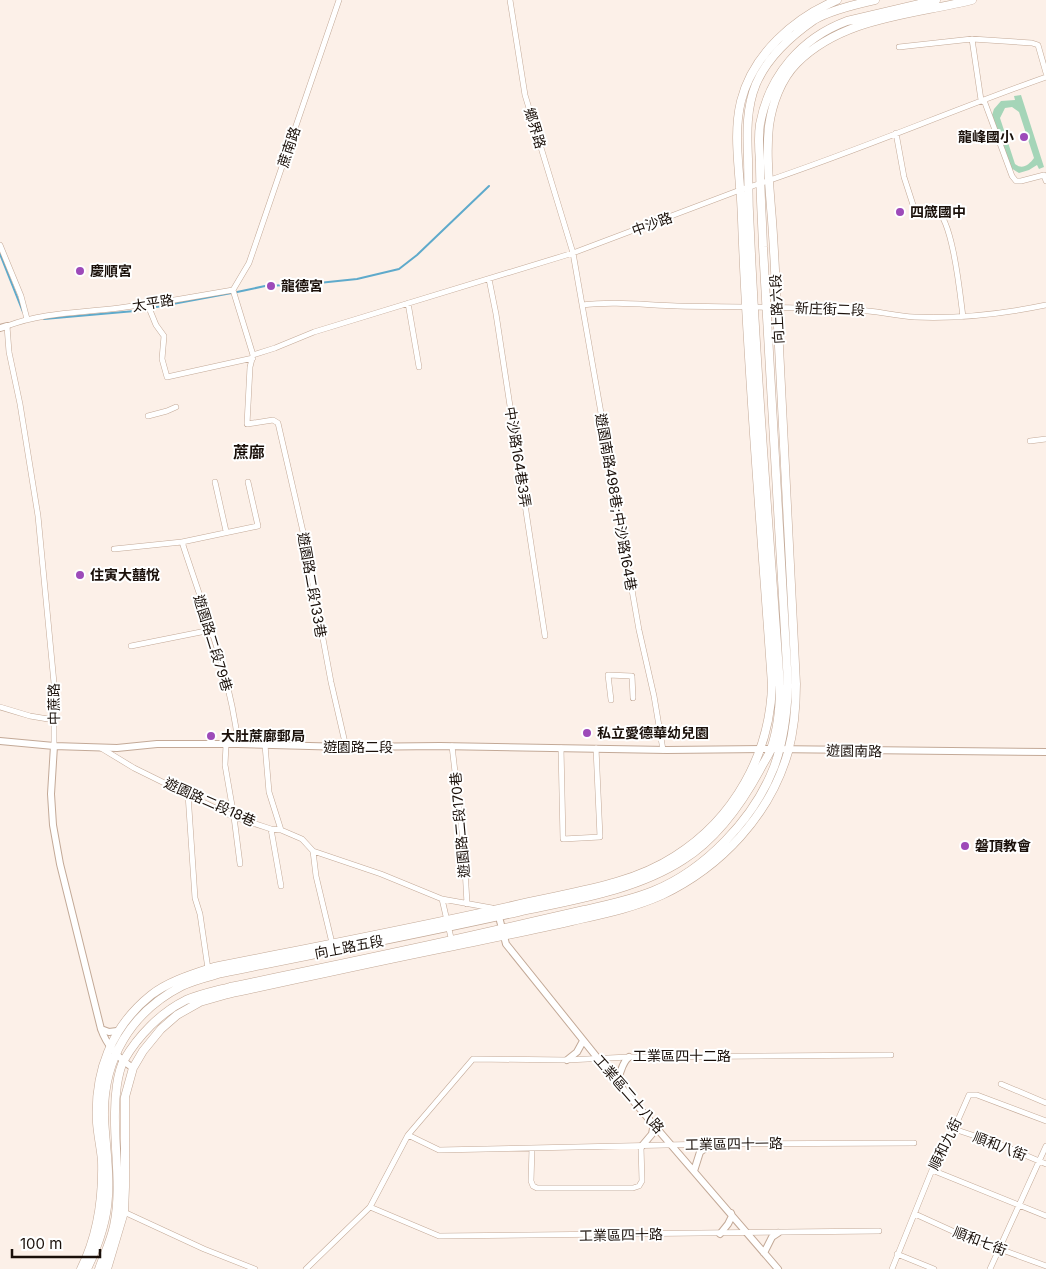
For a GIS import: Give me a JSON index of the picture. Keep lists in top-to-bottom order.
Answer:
{
  "streets": {
    "main road": ["向上路六段", "向上路五段"],
    "street": [
      "鄉界路",
      "蔗南路",
      "中沙路",
      "太平路",
      "新庄街二段",
      "中沙路164巷3弄",
      "遊園南路498巷;中沙路164巷",
      "遊園路二段133巷",
      "遊園路二段79巷",
      "中蔗路",
      "遊園路二段",
      "遊園南路",
      "遊園路二段18巷",
      "遊園路二段170巷",
      "工業區四十二路",
      "工業區二十八路",
      "工業區四十一路",
      "順和九街",
      "順和八街",
      "工業區四十路",
      "順和七街"
    ]
  },
  "crossings": [
    ["鄉界路", "中沙路"],
    ["鄉界路", "遊園南路498巷;中沙路164巷"],
    ["蔗南路", "太平路"],
    ["中沙路", "太平路"],
    ["中沙路", "向上路六段"],
    ["中沙路", "中沙路164巷3弄"],
    ["中沙路", "遊園南路498巷;中沙路164巷"],
    ["中沙路", "遊園路二段133巷"],
    ["太平路", "中蔗路"],
    ["向上路六段", "新庄街二段"],
    ["向上路六段", "遊園南路"],
    ["向上路六段", "向上路五段"],
    ["新庄街二段", "遊園南路498巷;中沙路164巷"],
    ["遊園南路498巷;中沙路164巷", "遊園路二段"],
    ["遊園南路498巷;中沙路164巷", "遊園南路"],
    ["遊園路二段133巷", "遊園路二段"],
    ["遊園路二段79巷", "遊園路二段"],
    ["中蔗路", "遊園路二段"],
    ["中蔗路", "向上路五段"],
    ["遊園路二段", "遊園南路"],
    ["遊園路二段", "遊園路二段18巷"],
    ["遊園路二段", "遊園路二段170巷"],
    ["遊園南路", "向上路五段"],
    ["遊園路二段18巷", "遊園路二段170巷"],
    ["遊園路二段18巷", "向上路五段"],
    ["遊園路二段18巷", "工業區二十八路"],
    ["向上路五段", "工業區二十八路"],
    ["工業區四十二路", "工業區二十八路"],
    ["工業區四十二路", "工業區四十一路"],
    ["工業區四十二路", "工業區四十路"],
    ["工業區二十八路", "工業區四十一路"],
    ["工業區二十八路", "工業區四十路"],
    ["順和九街", "順和八街"],
    ["順和九街", "順和七街"]
  ],
  "districts": ["蔗廍"],
  "places": [
    "龍峰國小",
    "四箴國中",
    "慶順宮",
    "龍德宮",
    "住寅大囍悅",
    "私立愛德華幼兒園",
    "大肚蔗廍郵局",
    "磐頂教會"
  ],
  "scale_bar": "100 m"
}
